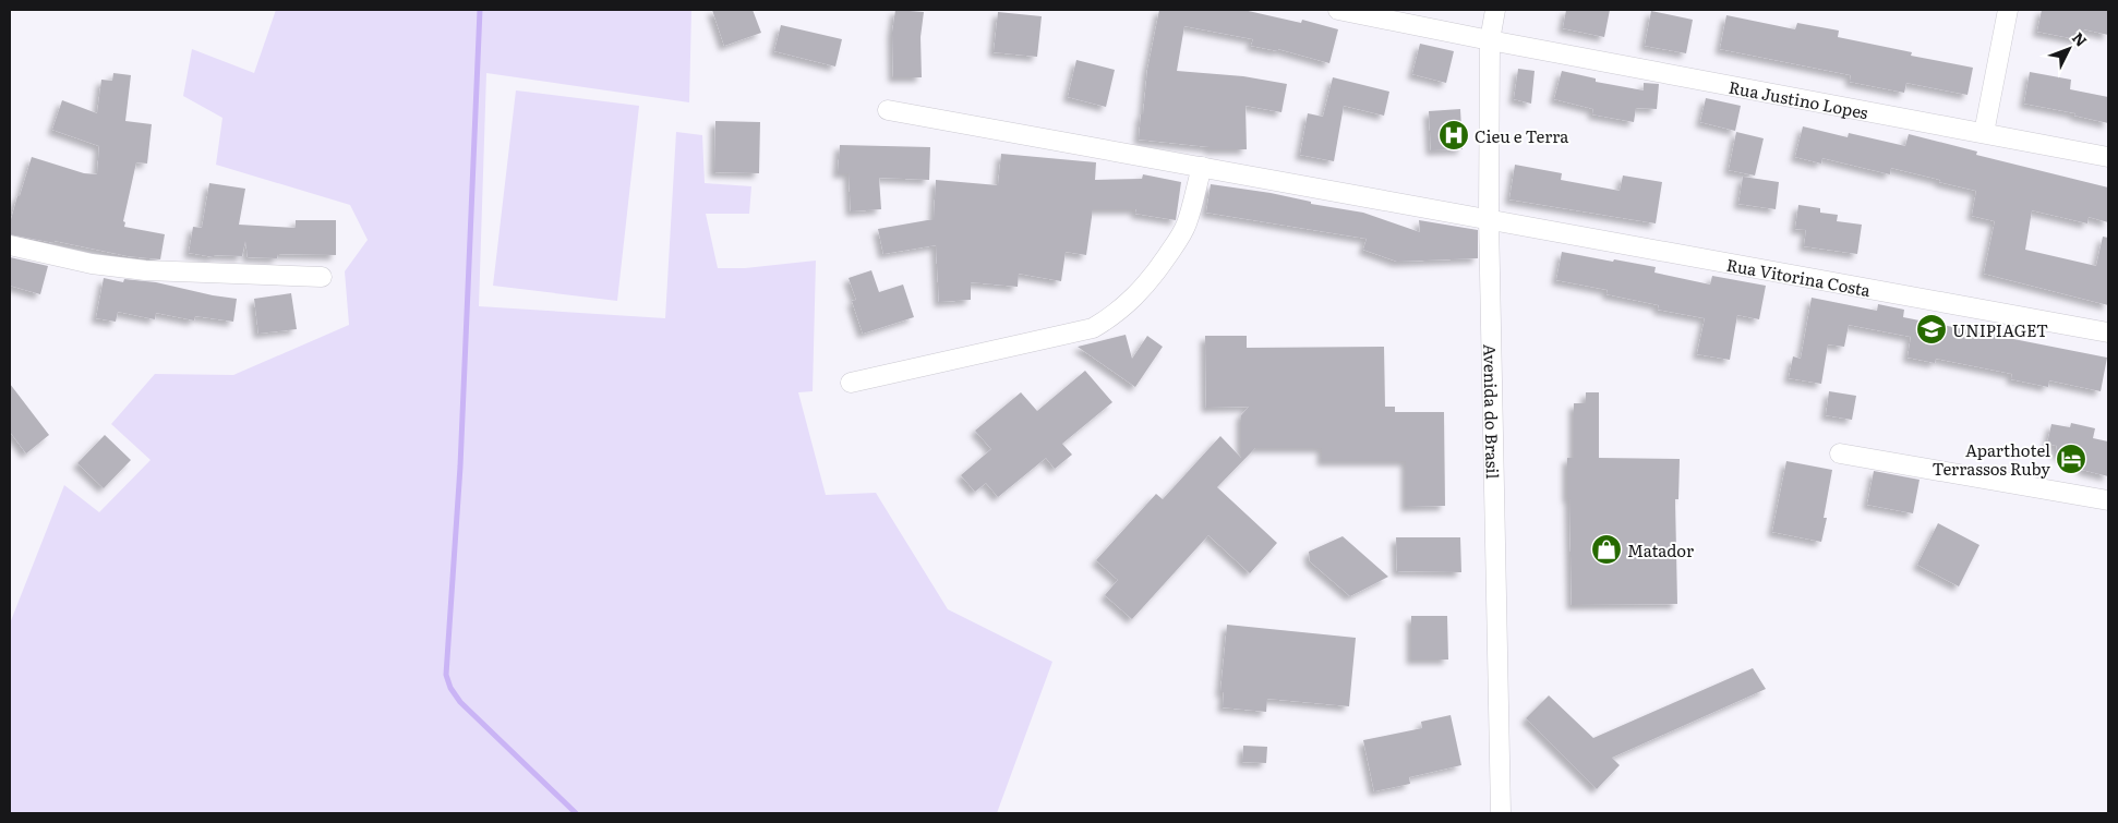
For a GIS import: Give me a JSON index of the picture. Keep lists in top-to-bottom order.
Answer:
{
  "streets": {
    "street": ["Rua Justino Lopes", "Rua Vitorina Costa", "Avenida do Brasil"]
  },
  "crossings": [
    ["Rua Justino Lopes", "Avenida do Brasil"],
    ["Rua Vitorina Costa", "Avenida do Brasil"]
  ],
  "places": {
    "hospital": ["Cieu e Terra"],
    "school or university": ["UNIPIAGET"],
    "hotel": ["Aparthotel Terrassos Ruby"],
    "shop": ["Matador"]
  },
  "north": "top right"
}
